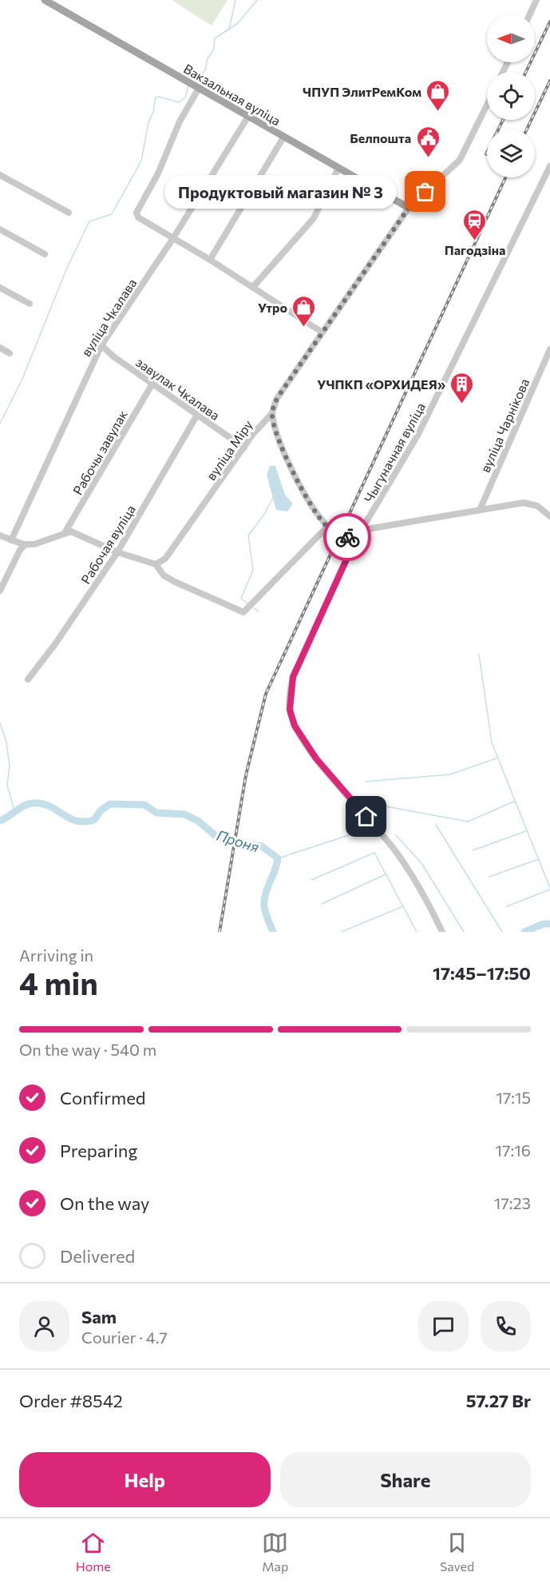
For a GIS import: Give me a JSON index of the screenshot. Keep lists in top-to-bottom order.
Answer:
{
  "streets": {
    "main road": ["Вакзальная вуліца"],
    "street": [
      "вуліца Чкалава",
      "завулак Чкалава",
      "вуліца Чарнікова",
      "вуліца Міру",
      "Рабочы завулак",
      "Чыгуначная вуліца",
      "Рабочая вуліца"
    ]
  },
  "crossings": [
    ["Вакзальная вуліца", "вуліца Чкалава"],
    ["Вакзальная вуліца", "вуліца Міру"],
    ["вуліца Чкалава", "завулак Чкалава"],
    ["завулак Чкалава", "вуліца Міру"],
    ["завулак Чкалава", "Рабочы завулак"],
    ["завулак Чкалава", "Рабочая вуліца"]
  ],
  "water": ["Проня"],
  "places": {
    "shop": ["ЧПУП ЭлитРемКом", "Утро"],
    "public building": ["Белпошта"],
    "other": ["Продуктовый магазин № 3"],
    "station": ["Пагодзіна"],
    "building": ["УЧПКП «ОРХИДЕЯ»"]
  },
  "north": "left",
  "page": {
    "bubble": "Продуктовый магазин № 3",
    "heading": ["4 min", "Arriving in", "17:45–17:50"],
    "panel": [
      "Sam",
      "Courier · 4.7",
      "Order #8542",
      "57.27 Br"
    ],
    "bar": "On the way · 540 m",
    "list": [
      ["Confirmed", "17:15"],
      ["Preparing", "17:16"],
      ["On the way", "17:23"],
      "Delivered"
    ],
    "buttons": ["Help", "Share"],
    "tabs": ["Home", "Map", "Saved"]
  }
}
